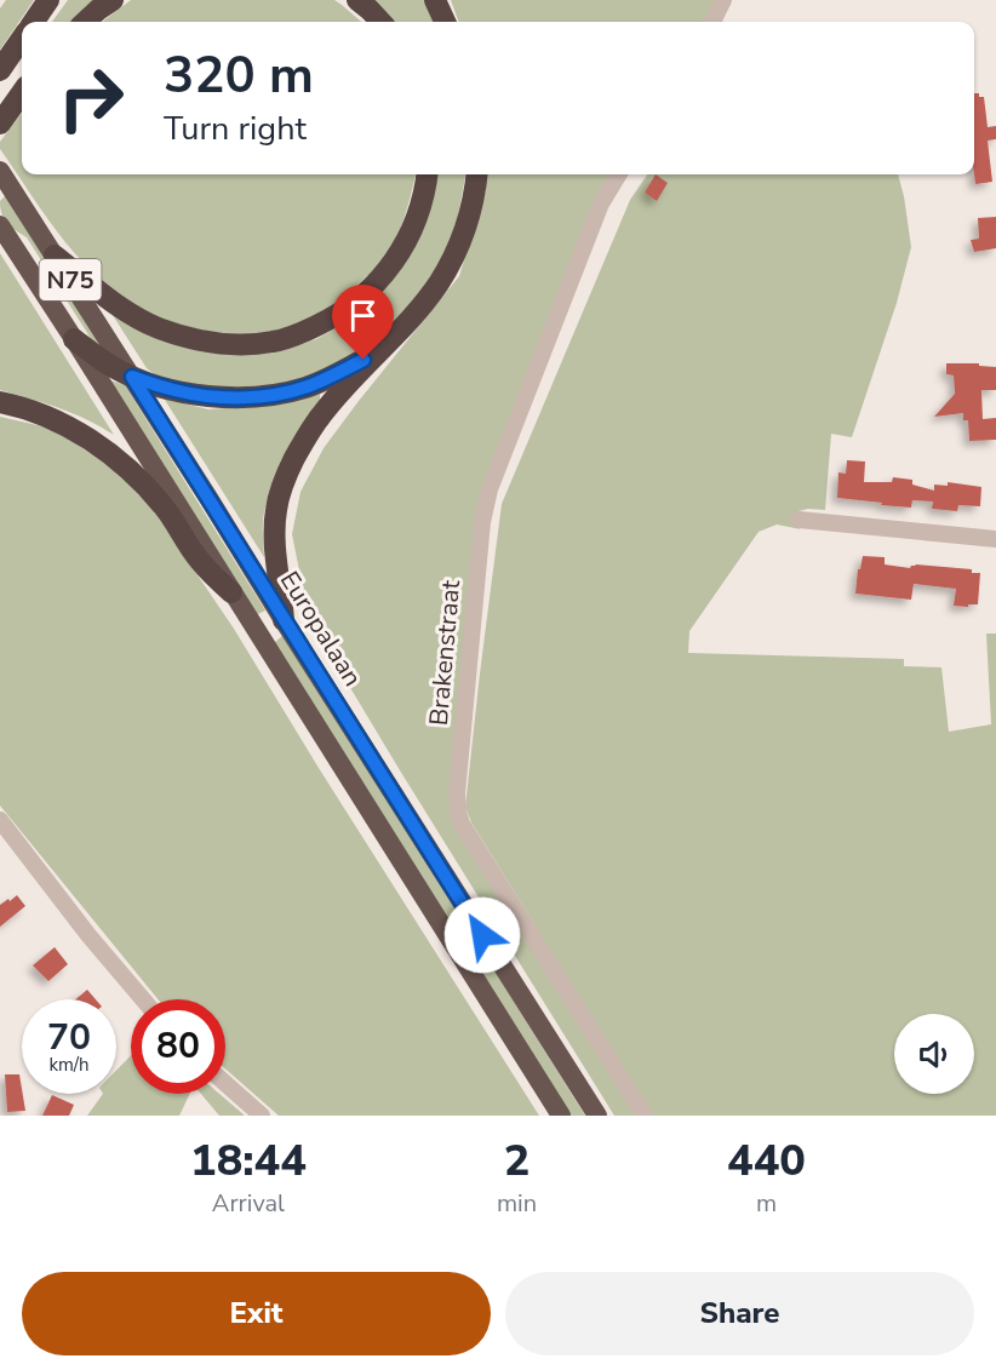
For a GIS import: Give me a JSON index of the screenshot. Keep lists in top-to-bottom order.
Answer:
{
  "streets": {
    "highway": ["N75", "Europalaan"],
    "street": ["Brakenstraat"]
  },
  "page": {
    "turn": ["320 m", "Turn right"],
    "speed": "70 km/h",
    "limit": "80",
    "eta": [
      "18:44",
      "Arrival",
      "2",
      "min",
      "440",
      "m"
    ],
    "buttons": ["Exit", "Share"]
  }
}
